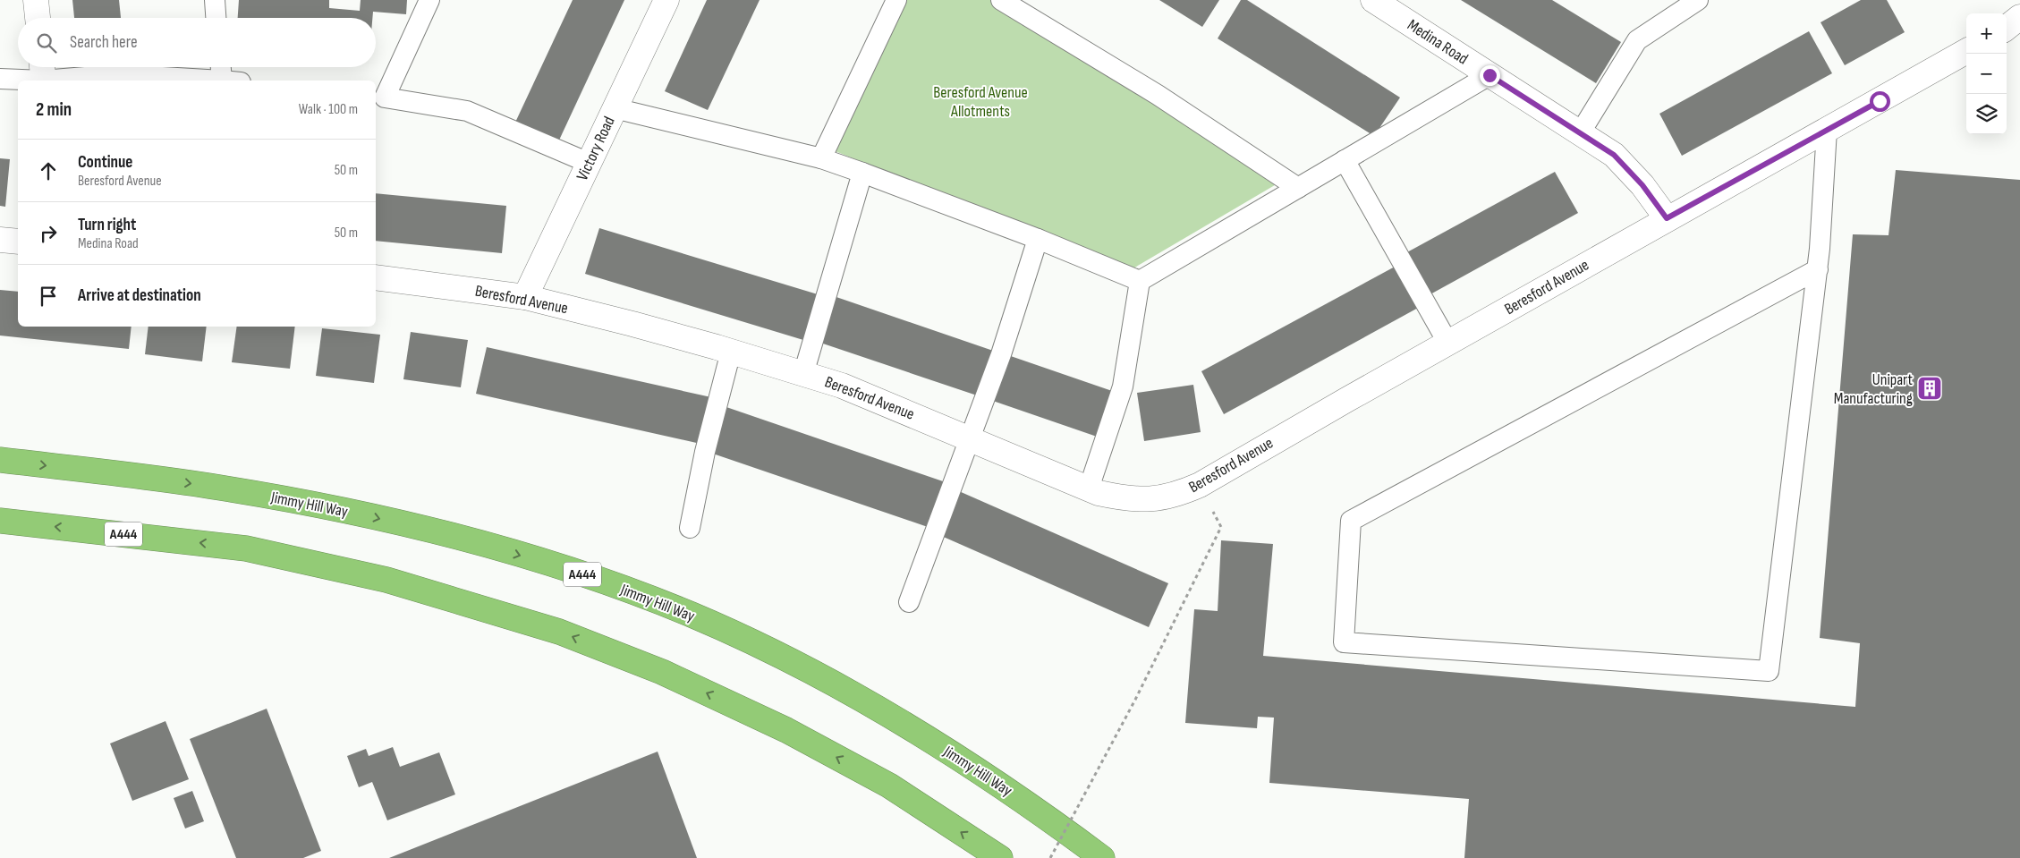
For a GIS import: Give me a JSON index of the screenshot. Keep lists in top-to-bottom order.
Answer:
{
  "streets": {
    "highway": ["Jimmy Hill Way", "A444"],
    "street": ["Medina Road", "Victory Road", "Beresford Avenue"]
  },
  "crossings": [
    ["Medina Road", "Beresford Avenue"],
    ["Victory Road", "Beresford Avenue"]
  ],
  "parks": ["Beresford Avenue Allotments"],
  "places": {
    "building": ["Unipart Manufacturing"]
  },
  "page": {
    "map_buttons": ["+", "−"],
    "search": "Search here",
    "heading": ["2 min", "Walk · 100 m"],
    "list": [
      ["Continue", "Beresford Avenue", "50 m"],
      ["Turn right", "Medina Road", "50 m"],
      "Arrive at destination"
    ]
  }
}
